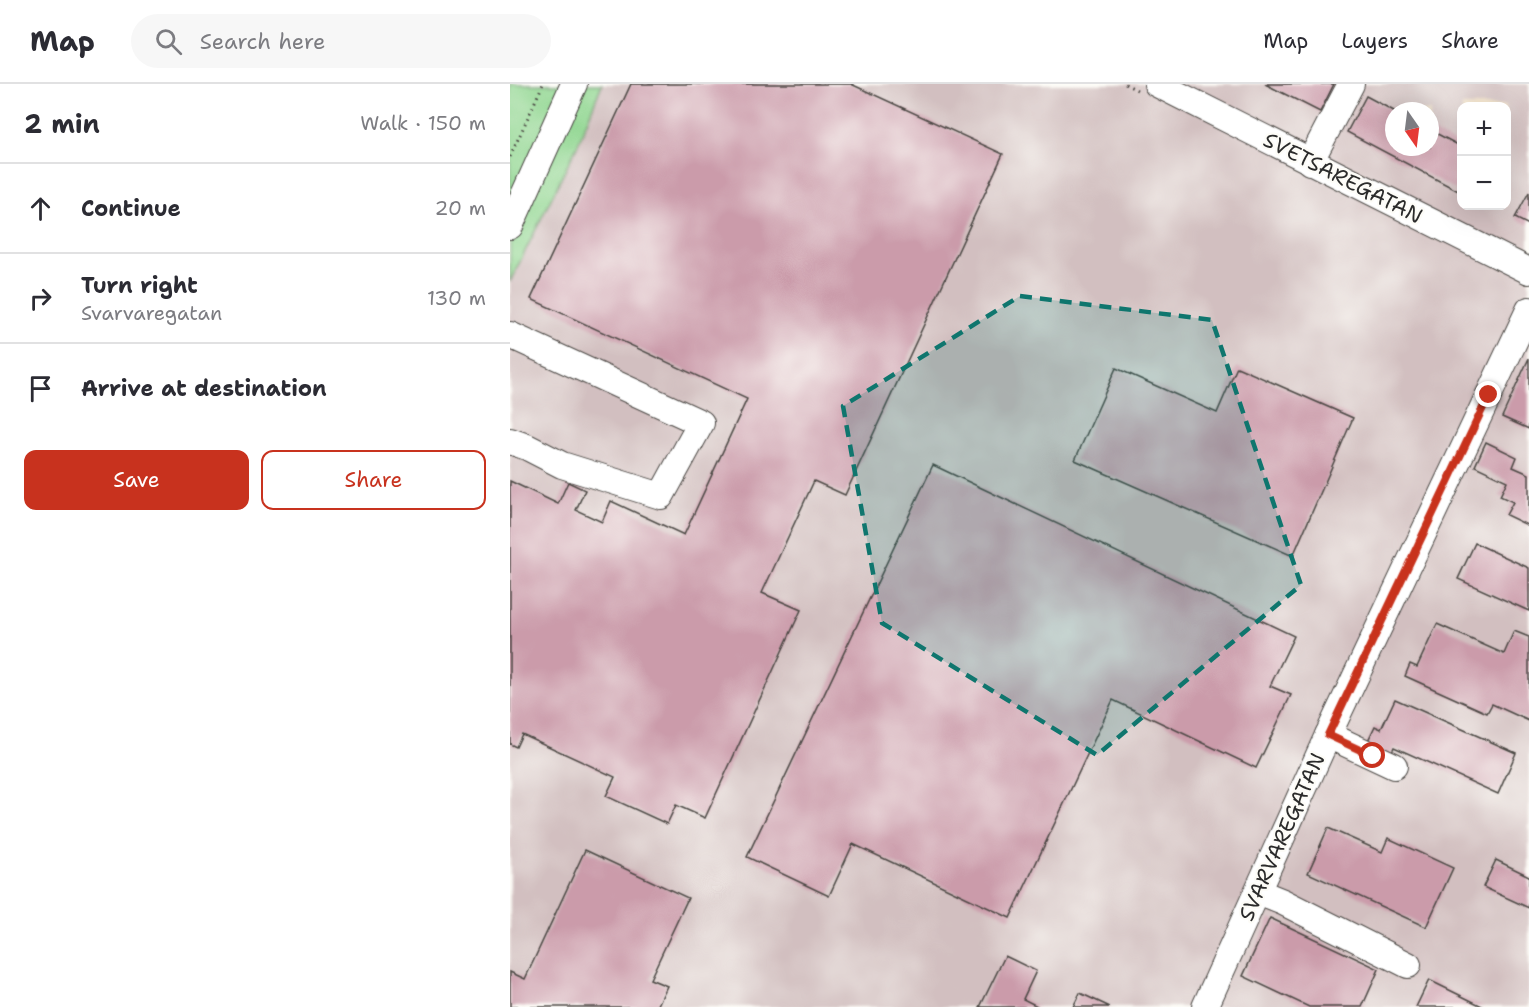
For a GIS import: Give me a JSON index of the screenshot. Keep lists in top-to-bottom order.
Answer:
{
  "streets": {
    "street": ["SVETSAREGATAN", "SVARVAREGATAN"]
  },
  "north": "bottom",
  "page": {
    "header": "Map",
    "search": "Search here",
    "nav": ["Map", "Layers", "Share"],
    "heading": ["2 min", "Walk · 150 m"],
    "map_buttons": ["+", "−"],
    "list": [
      ["Continue", "20 m"],
      ["Turn right", "Svarvaregatan", "130 m"],
      "Arrive at destination"
    ],
    "buttons": ["Save", "Share"]
  }
}
